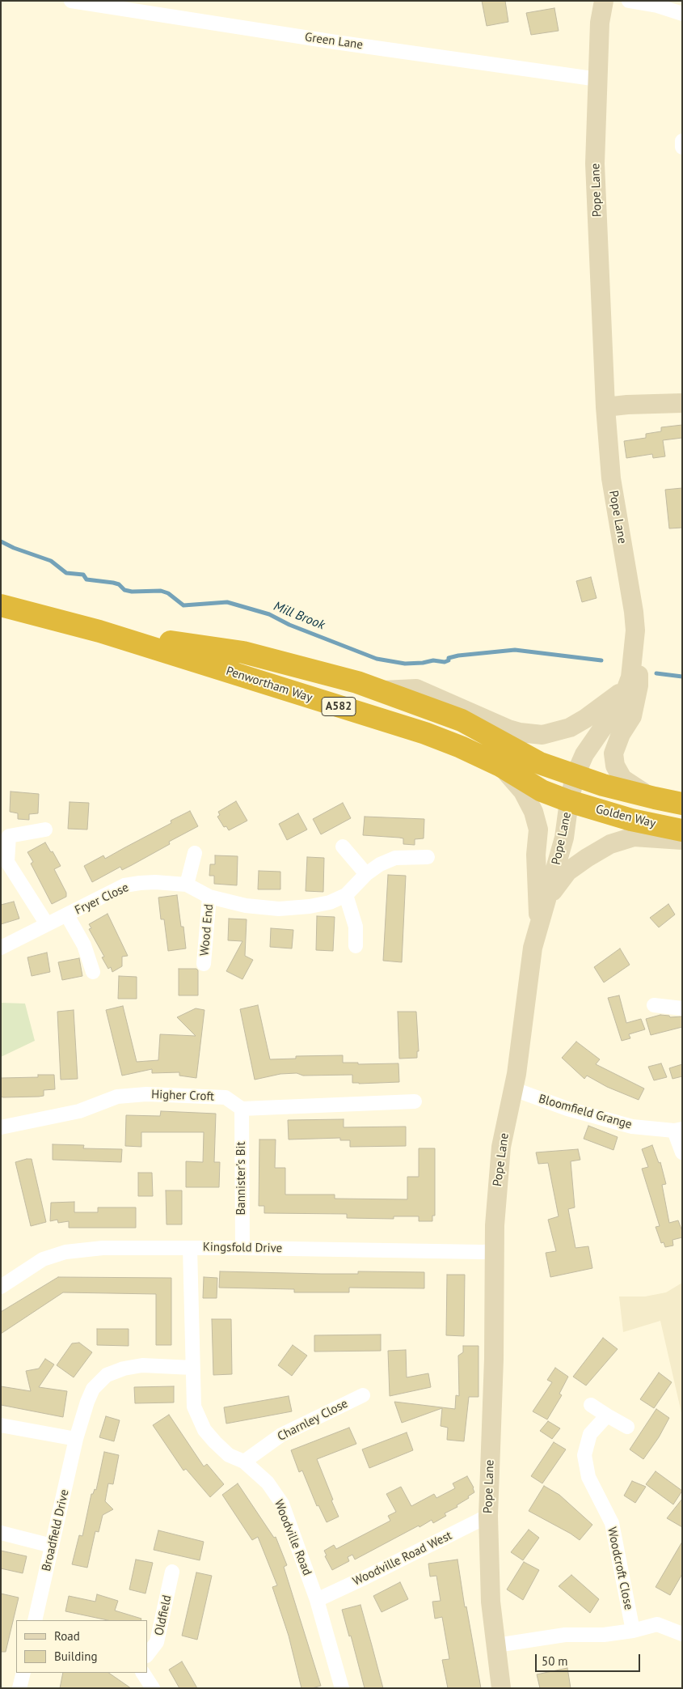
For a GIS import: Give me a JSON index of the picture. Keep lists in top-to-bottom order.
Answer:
{
  "streets": {
    "highway": ["Penwortham Way", "A582", "Golden Way"],
    "street": [
      "Green Lane",
      "Pope Lane",
      "Fryer Close",
      "Wood End",
      "Higher Croft",
      "Bloomfield Grange",
      "Bannister's Bit",
      "Kingsfold Drive",
      "Charnley Close",
      "Broadfield Drive",
      "Woodville Road",
      "Woodville Road West",
      "Woodcroft Close",
      "Oldfield"
    ]
  },
  "crossings": [
    ["Green Lane", "Pope Lane"],
    ["Pope Lane", "Penwortham Way"],
    ["Pope Lane", "Golden Way"],
    ["Pope Lane", "Bloomfield Grange"],
    ["Pope Lane", "Kingsfold Drive"],
    ["Pope Lane", "Woodville Road West"],
    ["Penwortham Way", "Golden Way"],
    ["Fryer Close", "Wood End"],
    ["Higher Croft", "Bannister's Bit"],
    ["Bannister's Bit", "Kingsfold Drive"],
    ["Kingsfold Drive", "Woodville Road"],
    ["Charnley Close", "Woodville Road"],
    ["Broadfield Drive", "Woodville Road"],
    ["Woodville Road", "Woodville Road West"]
  ],
  "water": ["Mill Brook"],
  "legend": ["Road", "Building"],
  "scale_bar": "50 m"
}
